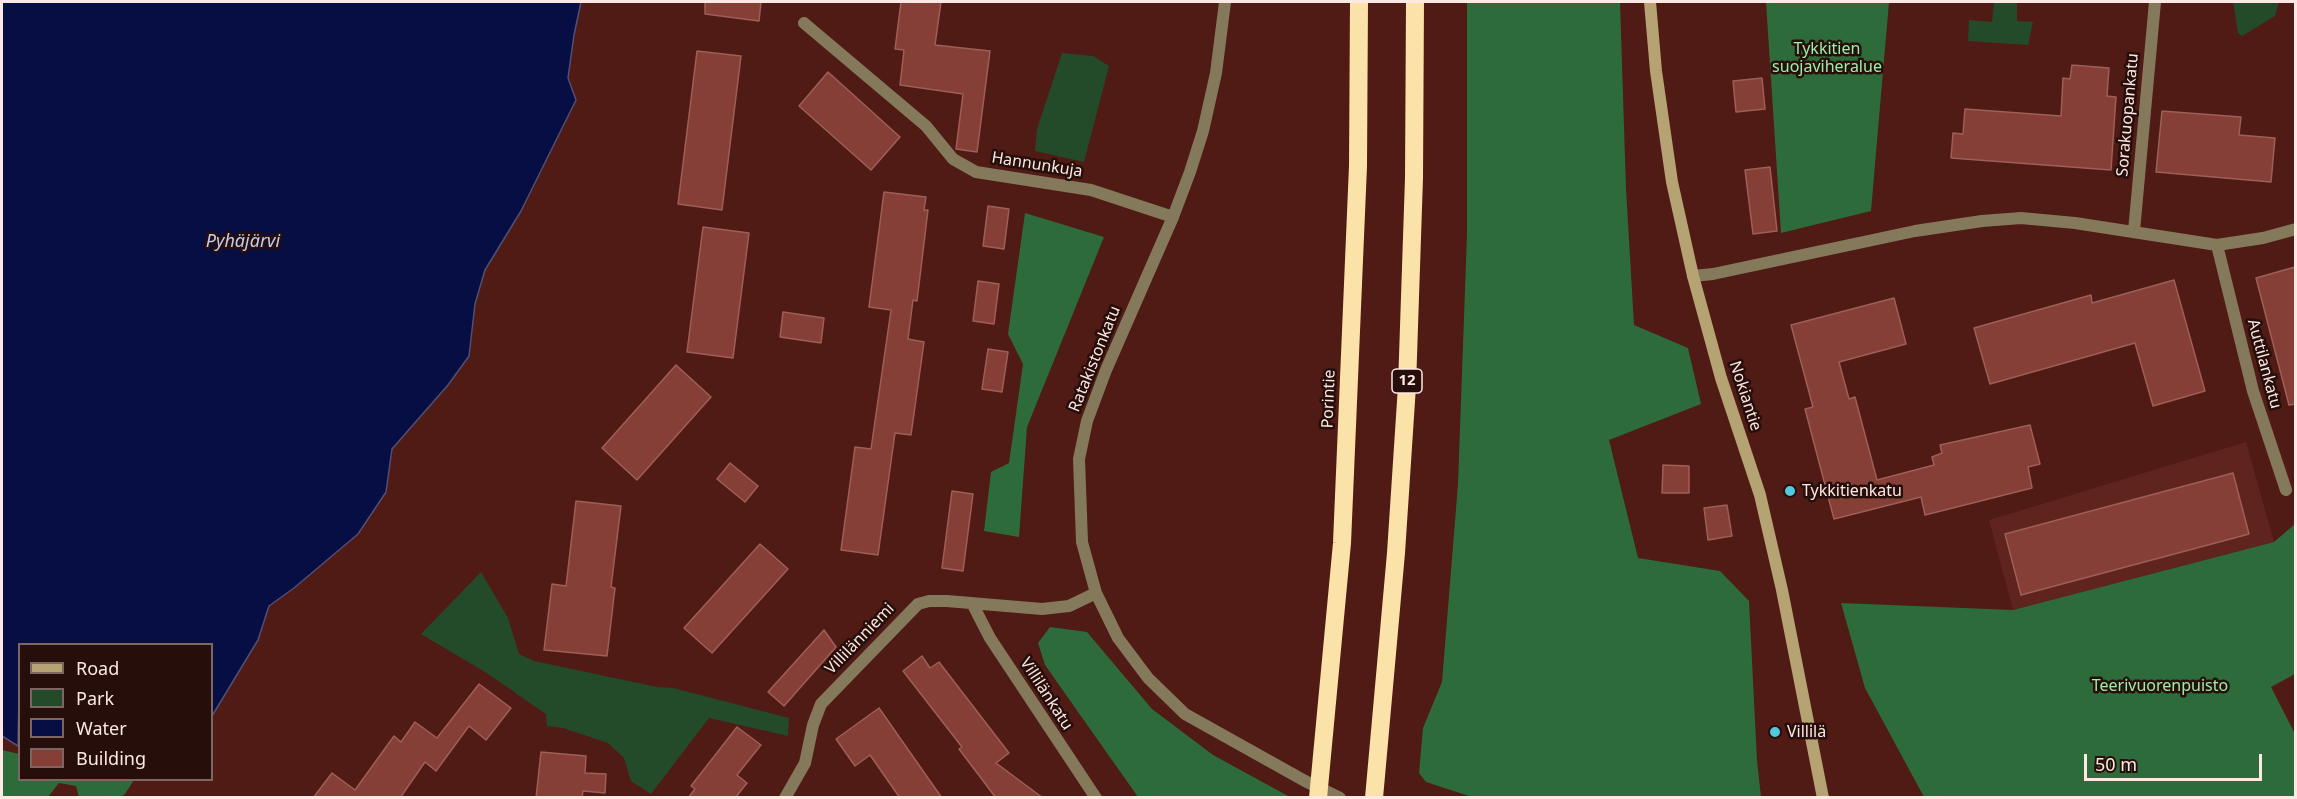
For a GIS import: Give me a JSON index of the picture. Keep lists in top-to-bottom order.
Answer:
{
  "streets": {
    "highway": ["12", "Porintie"],
    "main road": ["Nokiantie"],
    "street": [
      "Sorakuopankatu",
      "Hannunkuja",
      "Ratakistonkatu",
      "Auttilankatu",
      "Villilänniemi",
      "Villilänkatu"
    ]
  },
  "crossings": [
    ["Hannunkuja", "Ratakistonkatu"],
    ["Ratakistonkatu", "Villilänniemi"],
    ["Villilänniemi", "Villilänkatu"]
  ],
  "water": ["Pyhäjärvi"],
  "parks": ["Tykkitien suojaviheralue", "Teerivuorenpuisto"],
  "places": ["Tykkitienkatu", "Villilä"],
  "legend": [
    "Road",
    "Park",
    "Water",
    "Building"
  ],
  "scale_bar": "50 m"
}
